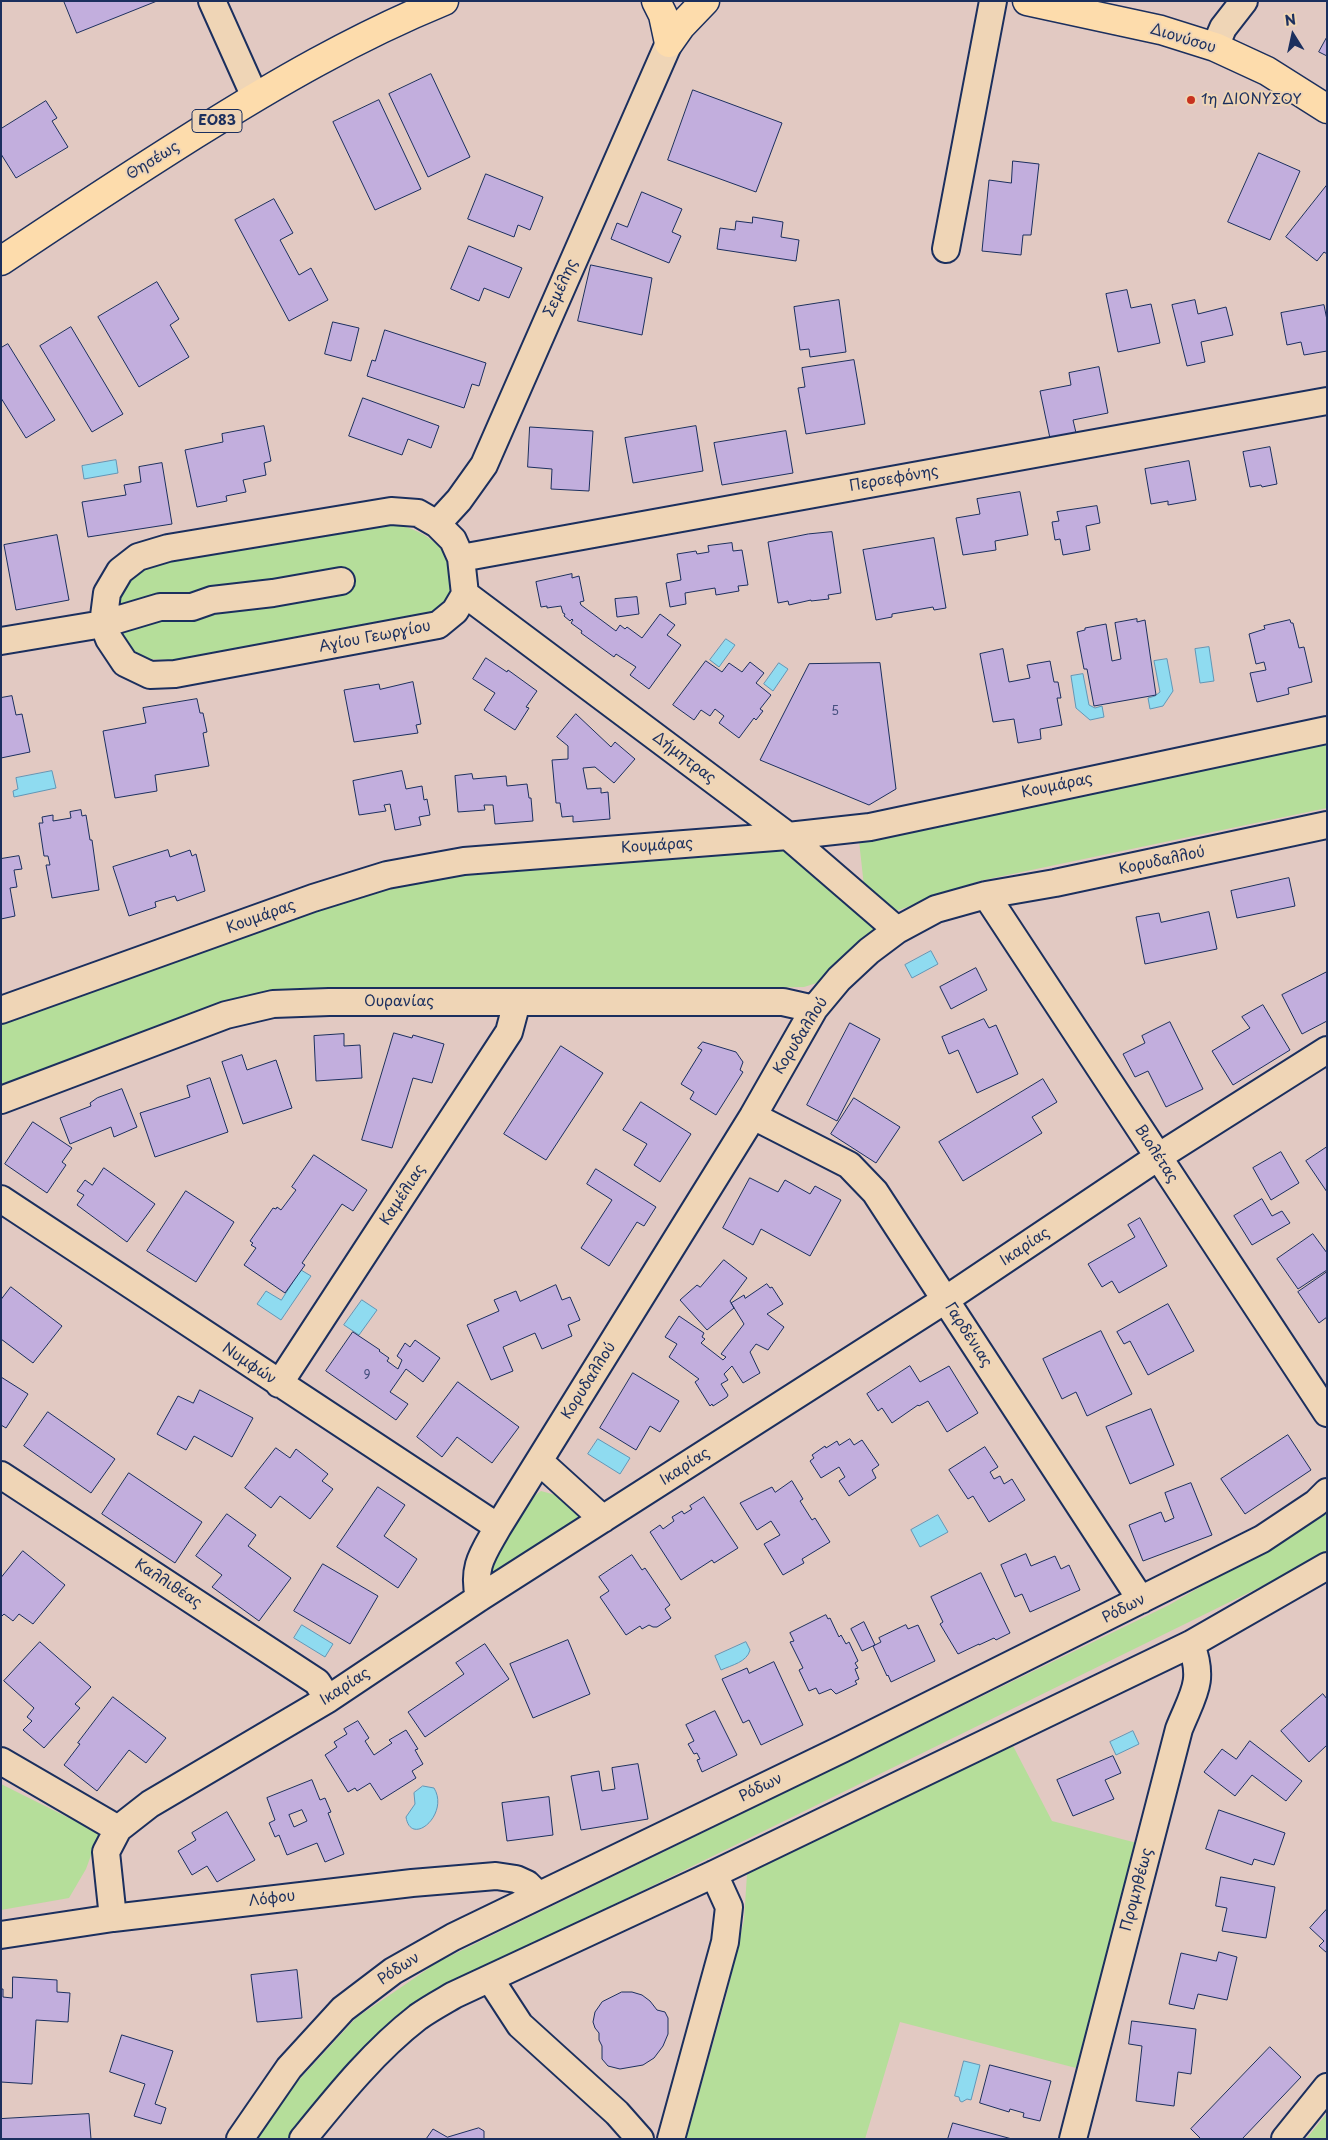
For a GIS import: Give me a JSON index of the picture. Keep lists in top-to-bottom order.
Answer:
{
  "streets": {
    "main road": ["Διονύσου", "ΕΟ83", "Θησέως"],
    "street": [
      "Σεμέλης",
      "Περσεφόνης",
      "Αγίου Γεωργίου",
      "Δήμητρας",
      "Κουμάρας",
      "Κορυδαλλού",
      "Ουρανίας",
      "Βιολέτας",
      "Καμέλιας",
      "Ικαρίας",
      "Γαρδένιας",
      "Νυμφών",
      "Καλλιθέας",
      "Ρόδων",
      "Προμηθέως",
      "Λόφου"
    ]
  },
  "crossings": [
    ["Αγίου Γεωργίου", "Δήμητρας"],
    ["Δήμητρας", "Κουμάρας"],
    ["Δήμητρας", "Κορυδαλλού"],
    ["Κορυδαλλού", "Ουρανίας"],
    ["Κορυδαλλού", "Βιολέτας"],
    ["Κορυδαλλού", "Ικαρίας"],
    ["Κορυδαλλού", "Γαρδένιας"],
    ["Κορυδαλλού", "Νυμφών"],
    ["Ουρανίας", "Καμέλιας"],
    ["Βιολέτας", "Ικαρίας"],
    ["Καμέλιας", "Νυμφών"],
    ["Ικαρίας", "Γαρδένιας"],
    ["Ικαρίας", "Καλλιθέας"],
    ["Ικαρίας", "Λόφου"],
    ["Γαρδένιας", "Ρόδων"],
    ["Ρόδων", "Λόφου"]
  ],
  "places": ["1η ΔΙΟΝΥΣΟΥ"],
  "house_numbers": ["5", "9"],
  "north": "top"
}
